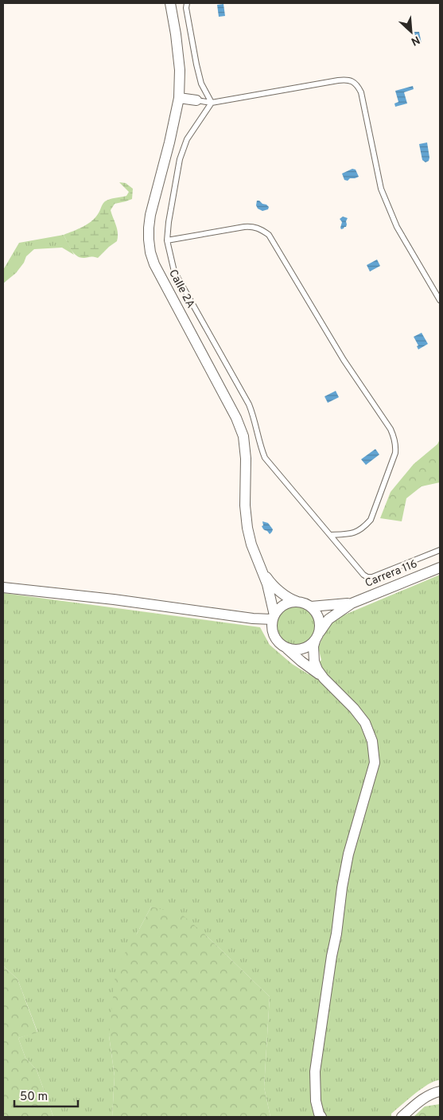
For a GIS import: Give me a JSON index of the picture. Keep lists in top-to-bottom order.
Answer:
{
  "streets": {
    "street": ["Calle 2A", "Carrera 116"]
  },
  "crossings": [
    ["Calle 2A", "Carrera 116"]
  ],
  "scale_bar": "50 m",
  "north": "bottom right"
}
